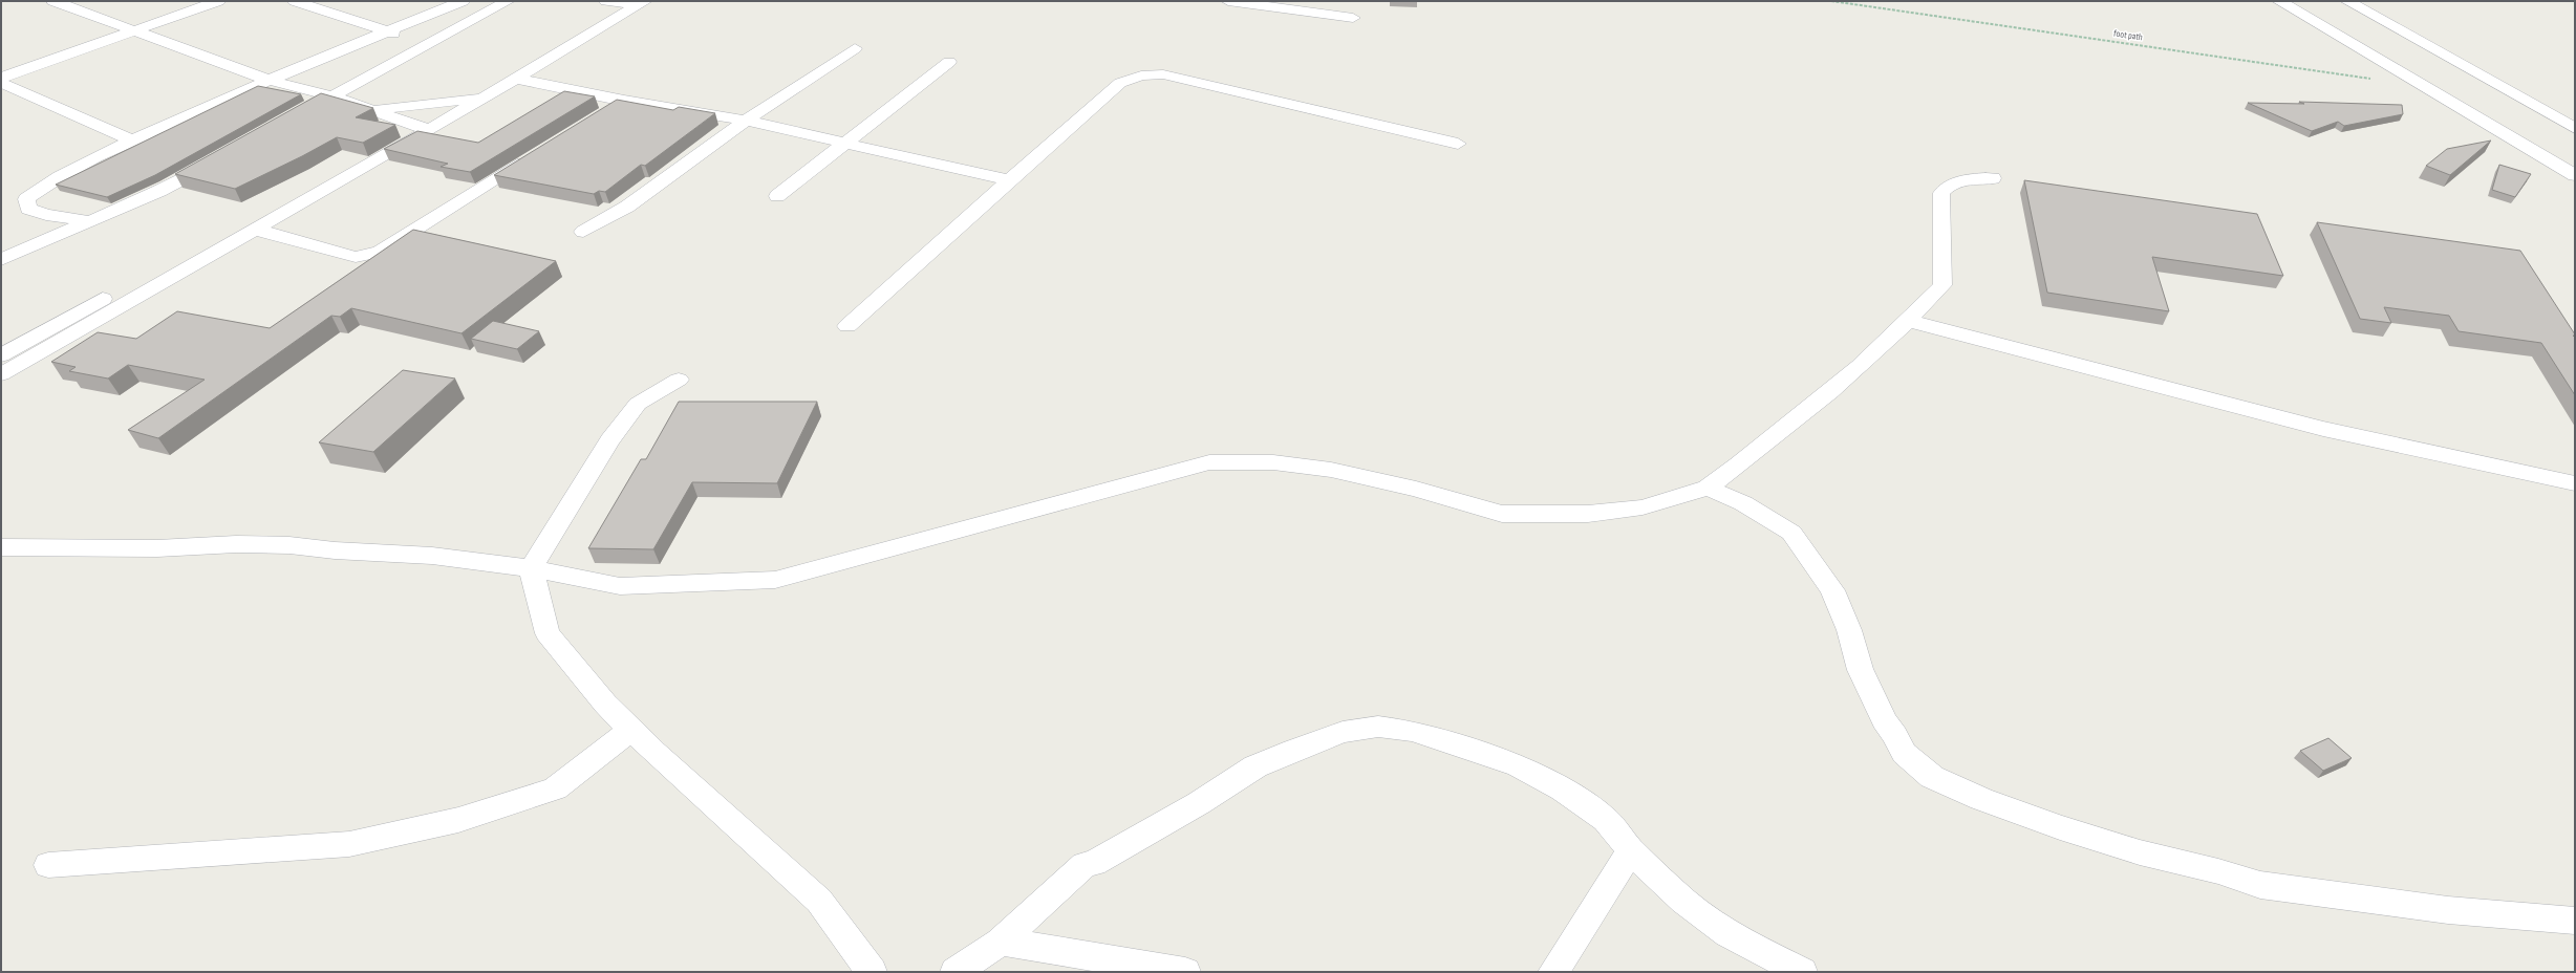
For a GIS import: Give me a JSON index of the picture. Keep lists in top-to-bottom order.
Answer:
{
  "streets": {
    "path": ["foot path"]
  }
}
